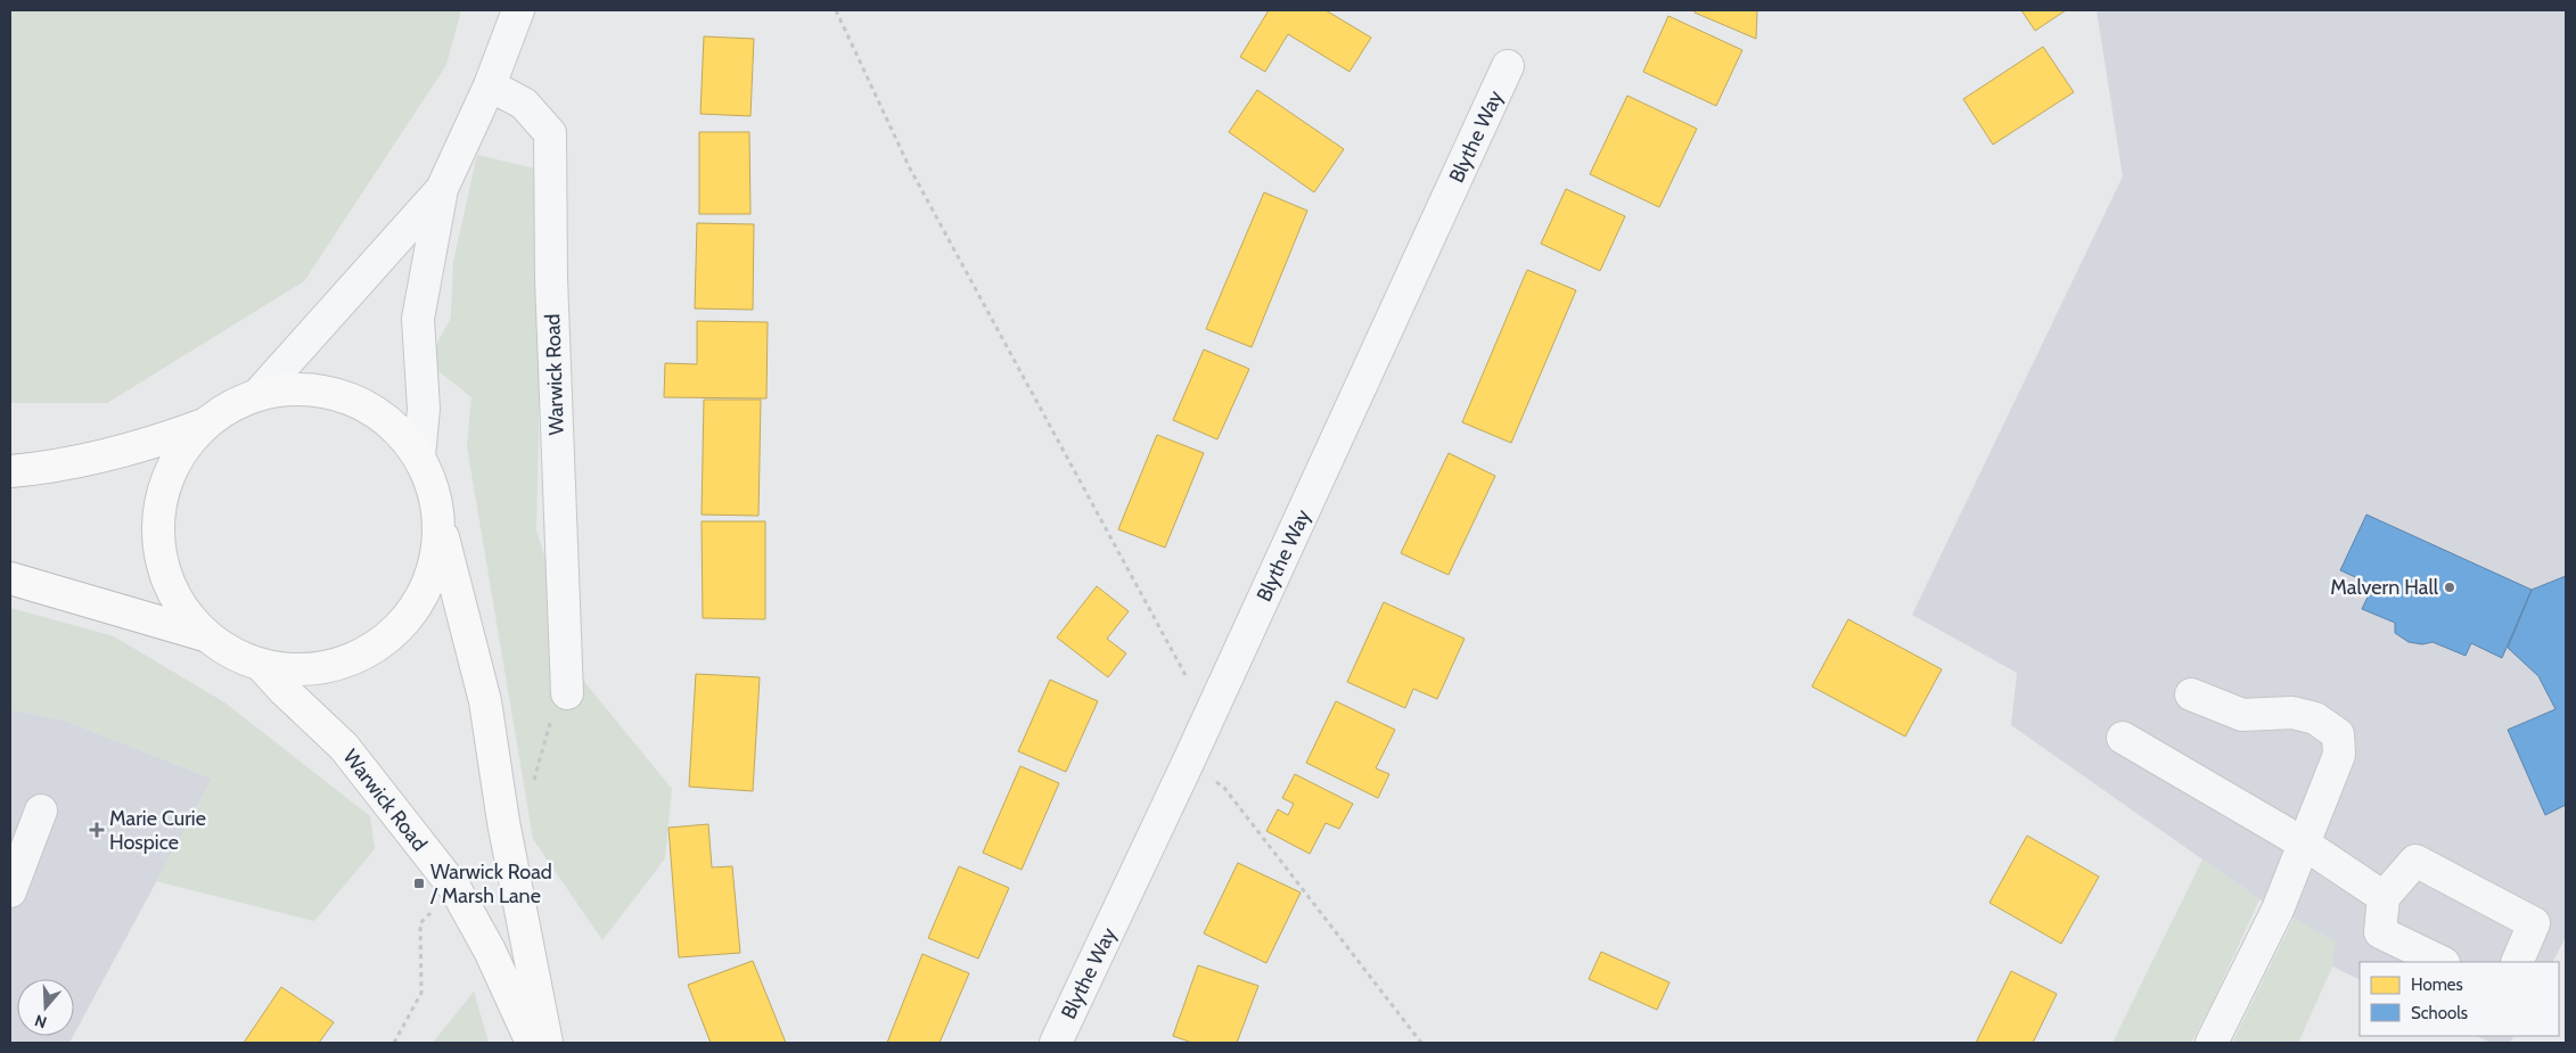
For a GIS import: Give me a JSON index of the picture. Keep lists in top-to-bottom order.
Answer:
{
  "streets": {
    "main road": ["Warwick Road"],
    "street": ["Blythe Way"]
  },
  "places": {
    "other": ["Malvern Hall"],
    "health": ["Marie Curie Hospice"],
    "transit": ["Warwick Road / Marsh Lane"]
  },
  "legend": ["Homes", "Schools"],
  "north": "bottom"
}
